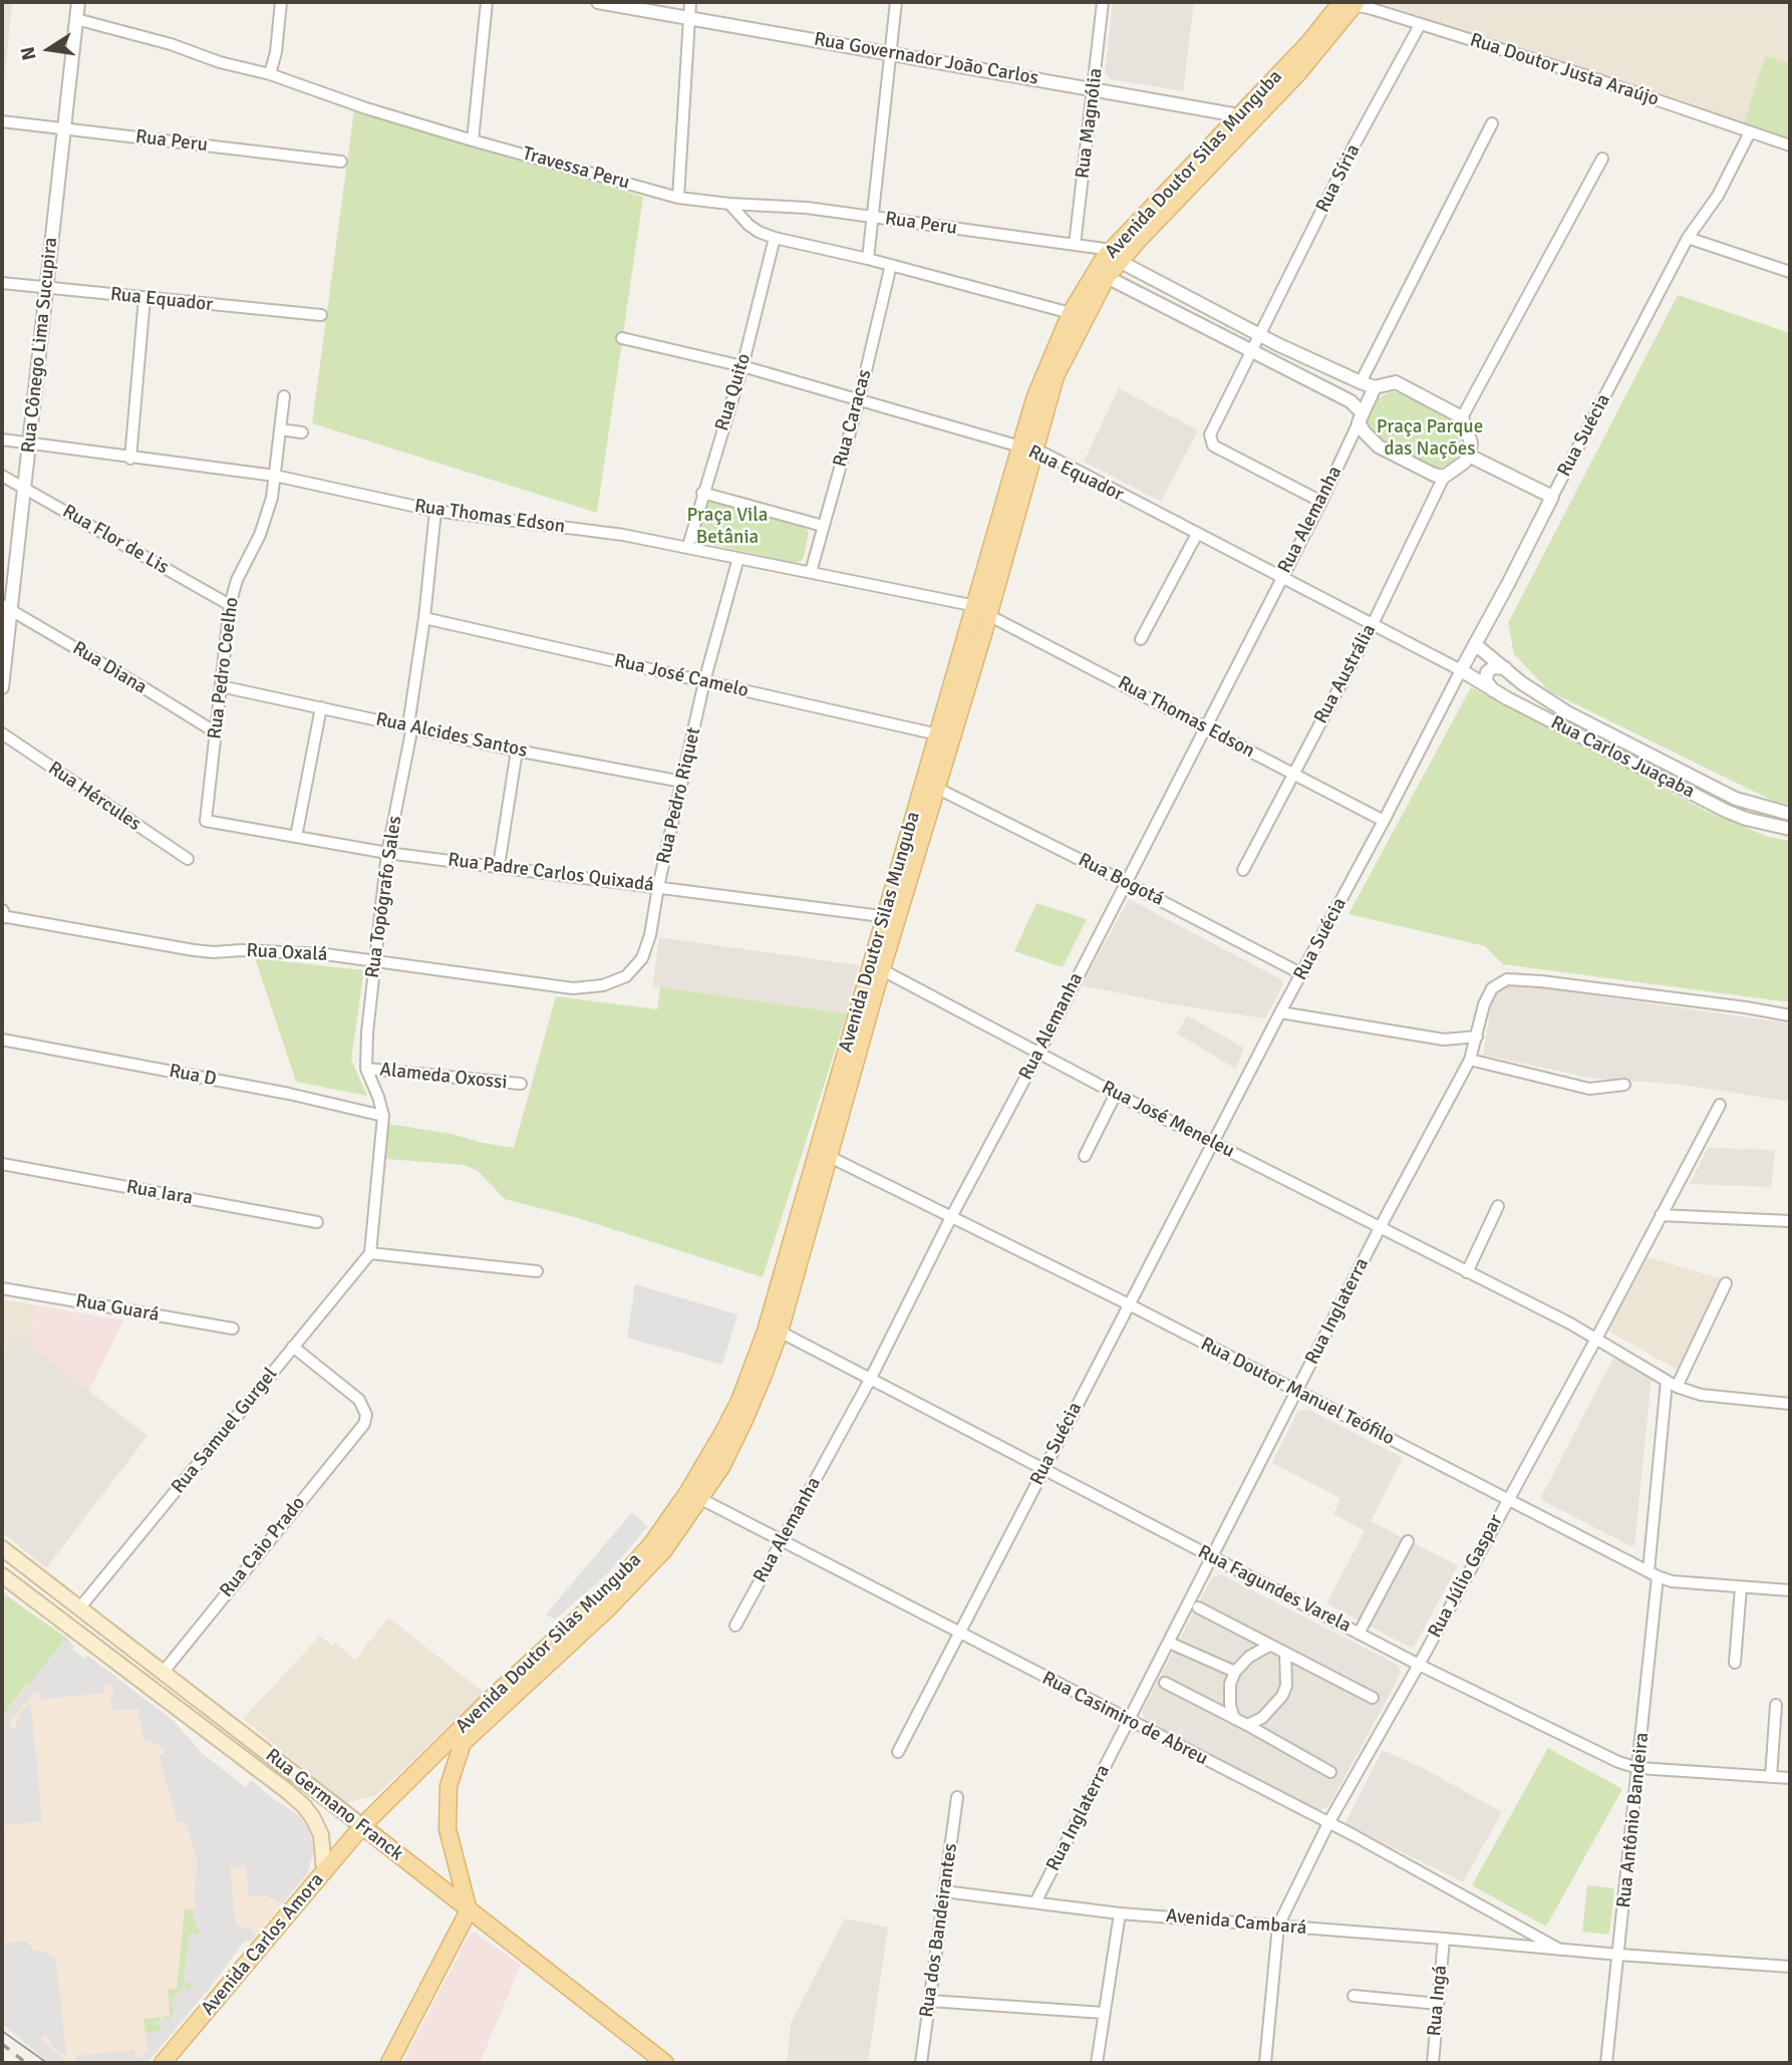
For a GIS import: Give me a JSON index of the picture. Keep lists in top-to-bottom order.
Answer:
{
  "streets": {
    "main road": ["Avenida Doutor Silas Munguba", "Rua Germano Franck", "Avenida Carlos Amora"],
    "street": [
      "Rua Governador João Carlos",
      "Rua Doutor Justa Araújo",
      "Rua Magnólia",
      "Rua Peru",
      "Travessa Peru",
      "Rua Síria",
      "Rua Equador",
      "Rua Cônego Lima Sucupira",
      "Rua Quito",
      "Rua Caracas",
      "Rua Suécia",
      "Rua Thomas Edson",
      "Rua Alemanha",
      "Rua Flor de Lis",
      "Rua Diana",
      "Rua Pedro Coelho",
      "Rua Austrália",
      "Rua José Camelo",
      "Rua Alcides Santos",
      "Rua Carlos Juaçaba",
      "Rua Pedro Riquet",
      "Rua Hércules",
      "Rua Padre Carlos Quixadá",
      "Rua Bogotá",
      "Rua Topógrafo Sales",
      "Rua Oxalá",
      "Rua D",
      "Alameda Oxossi",
      "Rua José Meneleu",
      "Rua Iara",
      "Rua Guará",
      "Rua Inglaterra",
      "Rua Doutor Manuel Teófilo",
      "Rua Samuel Gurgel",
      "Rua Caio Prado",
      "Rua Júlio Gaspar",
      "Rua Fagundes Varela",
      "Rua Casimiro de Abreu",
      "Rua Antônio Bandeira",
      "Avenida Cambará",
      "Rua dos Bandeirantes",
      "Rua Ingá"
    ]
  },
  "crossings": [
    ["Rua Governador João Carlos", "Rua Magnólia"],
    ["Rua Governador João Carlos", "Avenida Doutor Silas Munguba"],
    ["Rua Doutor Justa Araújo", "Avenida Doutor Silas Munguba"],
    ["Rua Doutor Justa Araújo", "Rua Síria"],
    ["Rua Doutor Justa Araújo", "Rua Suécia"],
    ["Rua Magnólia", "Rua Peru"],
    ["Rua Peru", "Avenida Doutor Silas Munguba"],
    ["Rua Peru", "Travessa Peru"],
    ["Rua Peru", "Rua Síria"],
    ["Rua Peru", "Rua Cônego Lima Sucupira"],
    ["Avenida Doutor Silas Munguba", "Rua Equador"],
    ["Avenida Doutor Silas Munguba", "Rua Thomas Edson"],
    ["Avenida Doutor Silas Munguba", "Rua José Camelo"],
    ["Avenida Doutor Silas Munguba", "Rua Padre Carlos Quixadá"],
    ["Avenida Doutor Silas Munguba", "Rua Bogotá"],
    ["Avenida Doutor Silas Munguba", "Rua José Meneleu"],
    ["Avenida Doutor Silas Munguba", "Rua Doutor Manuel Teófilo"],
    ["Avenida Doutor Silas Munguba", "Rua Fagundes Varela"],
    ["Avenida Doutor Silas Munguba", "Rua Casimiro de Abreu"],
    ["Avenida Doutor Silas Munguba", "Rua Germano Franck"],
    ["Avenida Doutor Silas Munguba", "Avenida Carlos Amora"],
    ["Travessa Peru", "Rua Cônego Lima Sucupira"],
    ["Rua Equador", "Rua Cônego Lima Sucupira"],
    ["Rua Equador", "Rua Quito"],
    ["Rua Equador", "Rua Caracas"],
    ["Rua Equador", "Rua Suécia"],
    ["Rua Equador", "Rua Alemanha"],
    ["Rua Equador", "Rua Austrália"],
    ["Rua Equador", "Rua Carlos Juaçaba"],
    ["Rua Cônego Lima Sucupira", "Rua Thomas Edson"],
    ["Rua Cônego Lima Sucupira", "Rua Flor de Lis"],
    ["Rua Cônego Lima Sucupira", "Rua Diana"],
    ["Rua Quito", "Rua Thomas Edson"],
    ["Rua Caracas", "Rua Thomas Edson"],
    ["Rua Suécia", "Rua Thomas Edson"],
    ["Rua Suécia", "Rua Carlos Juaçaba"],
    ["Rua Suécia", "Rua Bogotá"],
    ["Rua Suécia", "Rua José Meneleu"],
    ["Rua Suécia", "Rua Doutor Manuel Teófilo"],
    ["Rua Suécia", "Rua Fagundes Varela"],
    ["Rua Suécia", "Rua Casimiro de Abreu"],
    ["Rua Thomas Edson", "Rua Alemanha"],
    ["Rua Thomas Edson", "Rua Pedro Coelho"],
    ["Rua Thomas Edson", "Rua Austrália"],
    ["Rua Thomas Edson", "Rua Pedro Riquet"],
    ["Rua Thomas Edson", "Rua Topógrafo Sales"],
    ["Rua Alemanha", "Rua Bogotá"],
    ["Rua Alemanha", "Rua José Meneleu"],
    ["Rua Alemanha", "Rua Doutor Manuel Teófilo"],
    ["Rua Alemanha", "Rua Fagundes Varela"],
    ["Rua Alemanha", "Rua Casimiro de Abreu"],
    ["Rua Flor de Lis", "Rua Pedro Coelho"],
    ["Rua Diana", "Rua Pedro Coelho"],
    ["Rua Pedro Coelho", "Rua Alcides Santos"],
    ["Rua Pedro Coelho", "Rua Padre Carlos Quixadá"],
    ["Rua José Camelo", "Rua Pedro Riquet"],
    ["Rua José Camelo", "Rua Topógrafo Sales"],
    ["Rua Alcides Santos", "Rua Pedro Riquet"],
    ["Rua Alcides Santos", "Rua Topógrafo Sales"],
    ["Rua Pedro Riquet", "Rua Padre Carlos Quixadá"],
    ["Rua Pedro Riquet", "Rua Oxalá"],
    ["Rua Padre Carlos Quixadá", "Rua Topógrafo Sales"],
    ["Rua Topógrafo Sales", "Rua Oxalá"],
    ["Rua Topógrafo Sales", "Alameda Oxossi"],
    ["Rua José Meneleu", "Rua Inglaterra"],
    ["Rua José Meneleu", "Rua Júlio Gaspar"],
    ["Rua José Meneleu", "Rua Antônio Bandeira"],
    ["Rua Inglaterra", "Rua Doutor Manuel Teófilo"],
    ["Rua Inglaterra", "Rua Fagundes Varela"],
    ["Rua Inglaterra", "Rua Casimiro de Abreu"],
    ["Rua Inglaterra", "Avenida Cambará"],
    ["Rua Doutor Manuel Teófilo", "Rua Júlio Gaspar"],
    ["Rua Doutor Manuel Teófilo", "Rua Antônio Bandeira"],
    ["Rua Samuel Gurgel", "Rua Caio Prado"],
    ["Rua Samuel Gurgel", "Rua Germano Franck"],
    ["Rua Caio Prado", "Rua Germano Franck"],
    ["Rua Júlio Gaspar", "Rua Fagundes Varela"],
    ["Rua Júlio Gaspar", "Rua Casimiro de Abreu"],
    ["Rua Júlio Gaspar", "Avenida Cambará"],
    ["Rua Fagundes Varela", "Rua Antônio Bandeira"],
    ["Rua Casimiro de Abreu", "Avenida Cambará"],
    ["Rua Germano Franck", "Avenida Carlos Amora"],
    ["Rua Antônio Bandeira", "Avenida Cambará"],
    ["Avenida Cambará", "Rua dos Bandeirantes"],
    ["Avenida Cambará", "Rua Ingá"]
  ],
  "parks": ["Praça Parque das Nações", "Praça Vila Betânia"],
  "north": "left"
}
